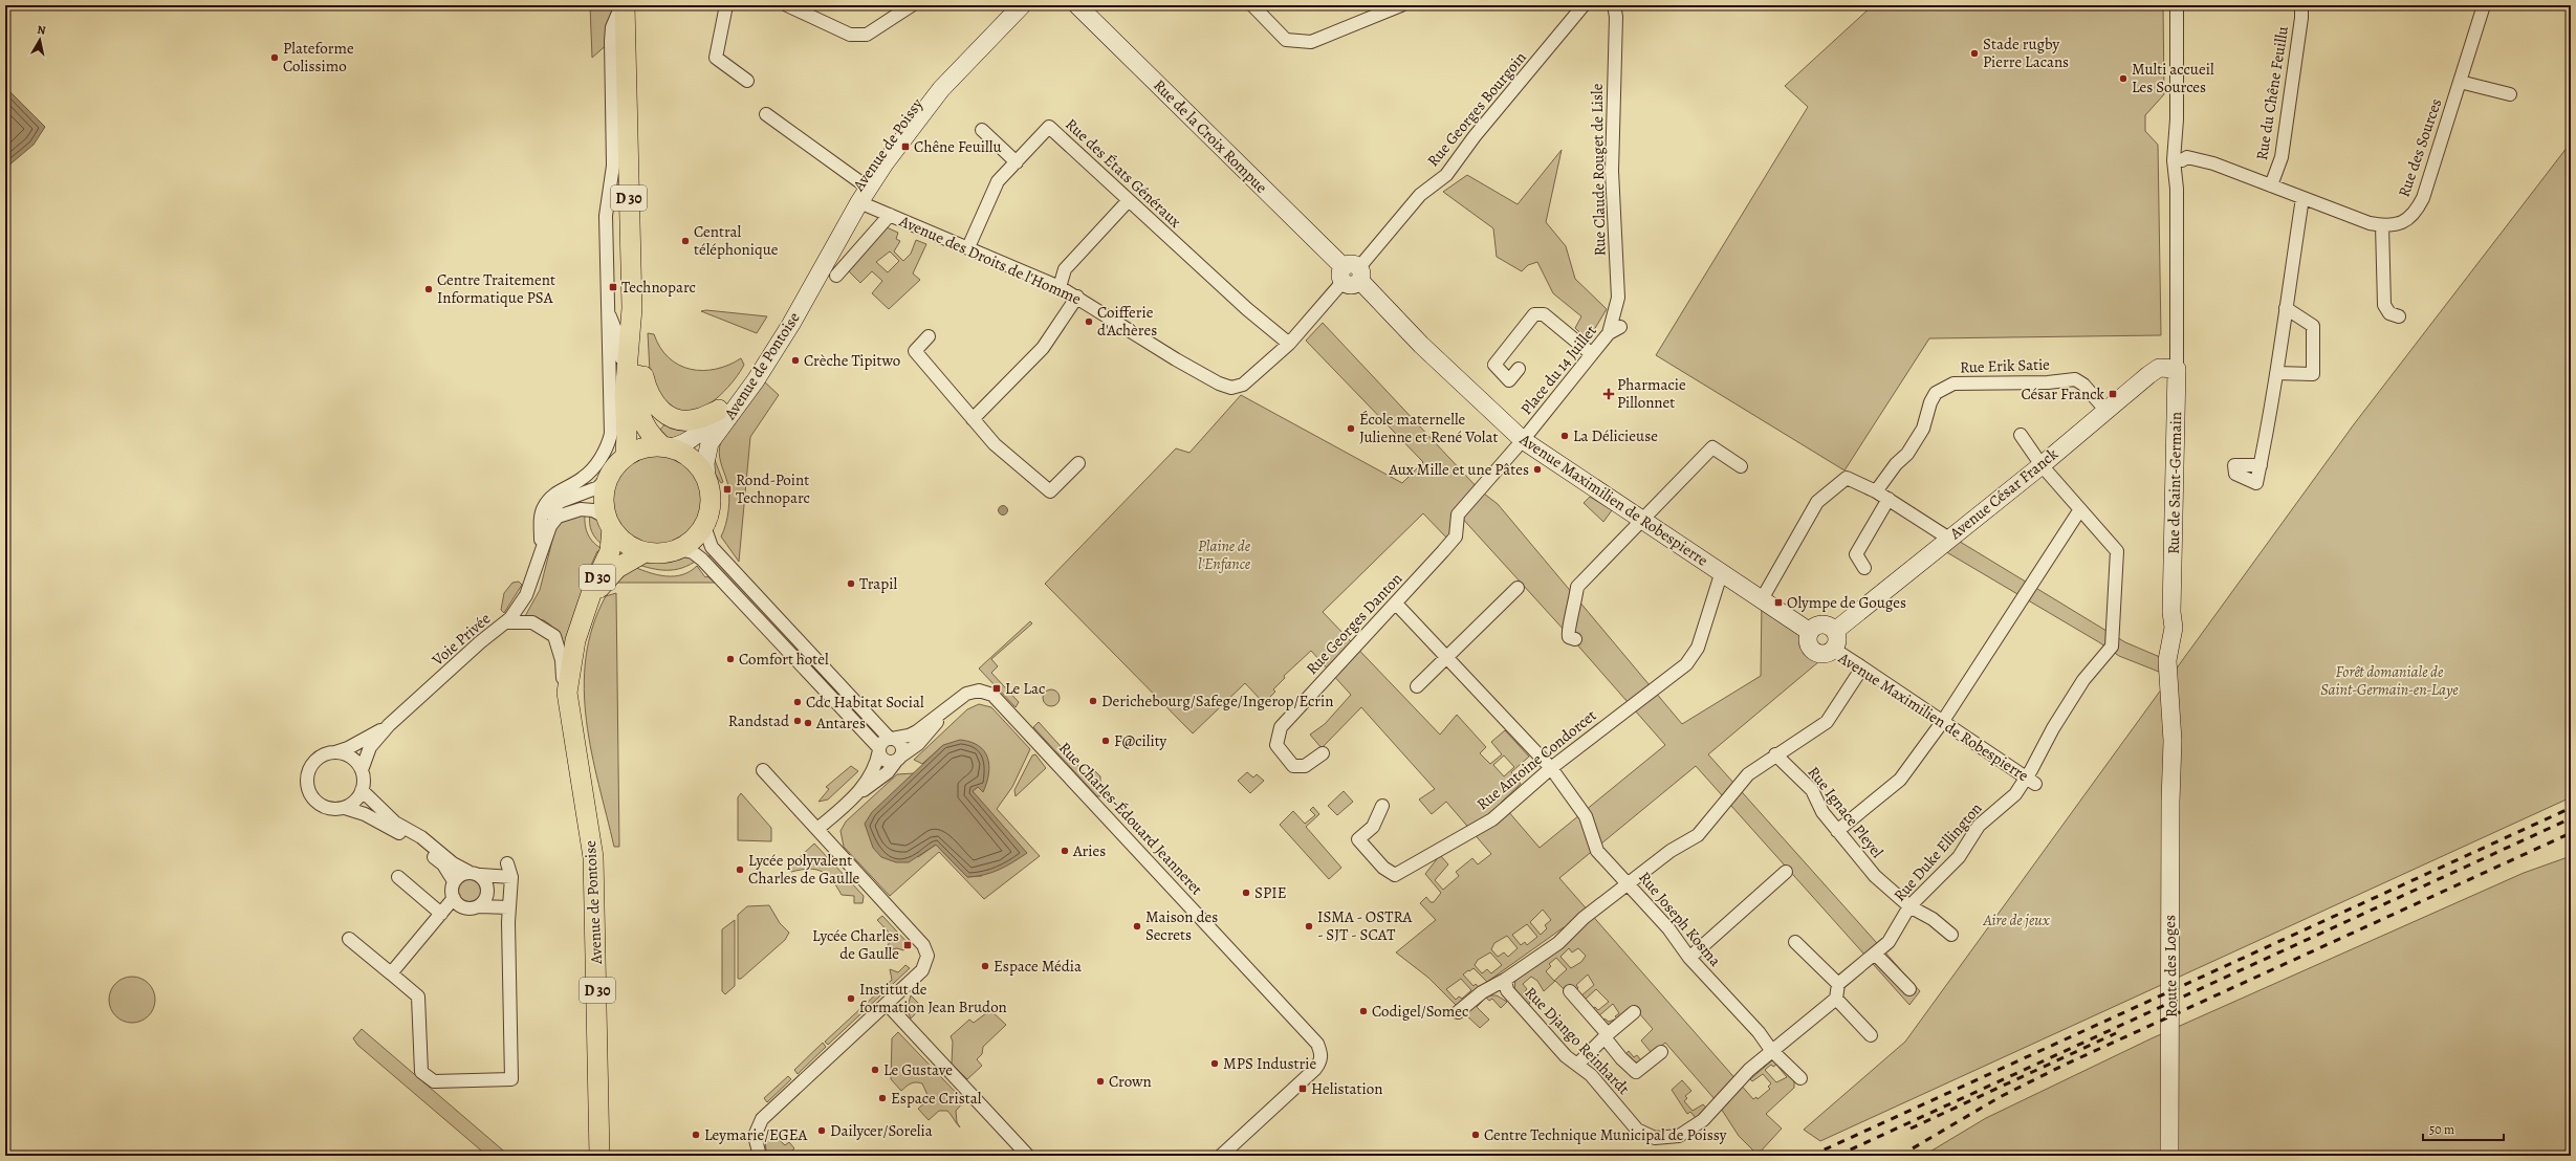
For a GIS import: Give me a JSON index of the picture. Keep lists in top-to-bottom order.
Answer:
{
  "streets": {
    "main road": ["D 30", "Avenue de Pontoise"],
    "street": [
      "Rue du Chêne Feuillu",
      "Rue Georges Bourgoin",
      "Rue de la Croix Rompue",
      "Avenue de Poissy",
      "Rue des Sources",
      "Rue Claude Rouget de Lisle",
      "Rue des États Généraux",
      "Avenue des Droits de l'Homme",
      "Rue Erik Satie",
      "Place du 14 Juillet",
      "Rue de Saint-Germain",
      "Avenue César Franck",
      "Avenue Maximilien de Robespierre",
      "Rue Georges Danton",
      "Voie Privée",
      "Rue Antoine Condorcet",
      "Rue Ignace Pleyel",
      "Rue Charles-Édouard Jeanneret",
      "Rue Duke Ellington",
      "Rue Joseph Kosma",
      "Route des Loges",
      "Rue Django Reinhardt"
    ]
  },
  "crossings": [
    ["Rue du Chêne Feuillu", "Rue des Sources"],
    ["Rue Georges Bourgoin", "Rue de la Croix Rompue"],
    ["Rue Georges Bourgoin", "Rue des États Généraux"],
    ["Rue Georges Bourgoin", "Avenue des Droits de l'Homme"],
    ["Rue Georges Bourgoin", "Avenue Maximilien de Robespierre"],
    ["Rue de la Croix Rompue", "Avenue Maximilien de Robespierre"],
    ["Avenue de Poissy", "Avenue des Droits de l'Homme"],
    ["Avenue de Poissy", "Avenue de Pontoise"],
    ["Rue des Sources", "Rue de Saint-Germain"],
    ["Rue Claude Rouget de Lisle", "Place du 14 Juillet"],
    ["Rue des États Généraux", "Avenue des Droits de l'Homme"],
    ["D 30", "Avenue de Pontoise"],
    ["Rue Erik Satie", "Avenue César Franck"],
    ["Place du 14 Juillet", "Avenue Maximilien de Robespierre"],
    ["Place du 14 Juillet", "Rue Georges Danton"],
    ["Rue de Saint-Germain", "Avenue César Franck"],
    ["Rue de Saint-Germain", "Route des Loges"],
    ["Avenue César Franck", "Avenue Maximilien de Robespierre"],
    ["Avenue César Franck", "Rue Duke Ellington"],
    ["Avenue Maximilien de Robespierre", "Rue Antoine Condorcet"],
    ["Avenue Maximilien de Robespierre", "Rue Duke Ellington"],
    ["Avenue Maximilien de Robespierre", "Rue Django Reinhardt"],
    ["Rue Georges Danton", "Rue Joseph Kosma"],
    ["Rue Antoine Condorcet", "Rue Joseph Kosma"],
    ["Rue Ignace Pleyel", "Rue Duke Ellington"],
    ["Rue Ignace Pleyel", "Rue Django Reinhardt"],
    ["Rue Joseph Kosma", "Rue Django Reinhardt"]
  ],
  "parks": ["Plaine de l'Enfance", "Forêt domaniale de Saint-Germain-en-Laye", "Aire de jeux"],
  "places": {
    "other": [
      "Stade rugby Pierre Lacans",
      "Plateforme Colissimo",
      "Multi accueil Les Sources",
      "Central téléphonique",
      "Centre Traitement Informatique PSA",
      "Coifferie d'Achères",
      "Crèche Tipitwo",
      "École maternelle Julienne et René Volat",
      "La Délicieuse",
      "Aux Mille et une Pâtes",
      "Trapil",
      "Comfort hotel",
      "Derichebourg/Safege/Ingerop/Ecrin",
      "Cdc Habitat Social",
      "Randstad",
      "Antares",
      "F@cility",
      "Aries",
      "Lycée polyvalent Charles de Gaulle",
      "SPIE",
      "Maison des Secrets",
      "ISMA - OSTRA - SJT - SCAT",
      "Espace Média",
      "Institut de formation Jean Brudon",
      "Codigel/Somec",
      "MPS Industrie",
      "Le Gustave",
      "Crown",
      "Espace Cristal",
      "Dailycer/Sorelia",
      "Leymarie/EGEA",
      "Centre Technique Municipal de Poissy"
    ],
    "transit": [
      "Chêne Feuillu",
      "Technoparc",
      "César Franck",
      "Rond-Point Technoparc",
      "Olympe de Gouges",
      "Le Lac",
      "Lycée Charles de Gaulle",
      "Helistation"
    ],
    "health": ["Pharmacie Pillonnet"]
  },
  "scale_bar": "50 m",
  "north": "top"
}
